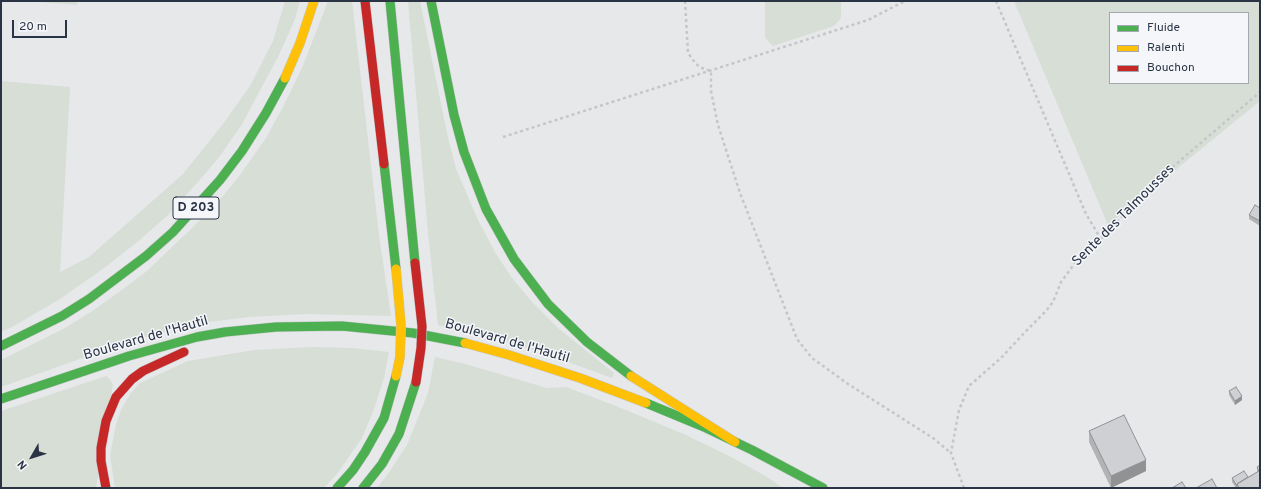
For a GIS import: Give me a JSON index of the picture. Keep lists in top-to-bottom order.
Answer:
{
  "streets": {
    "main road": ["D 203", "Boulevard de l'Hautil"],
    "path": ["Sente des Talmousses"]
  },
  "legend": ["Fluide", "Ralenti", "Bouchon"],
  "scale_bar": "20 m",
  "north": "bottom left"
}
